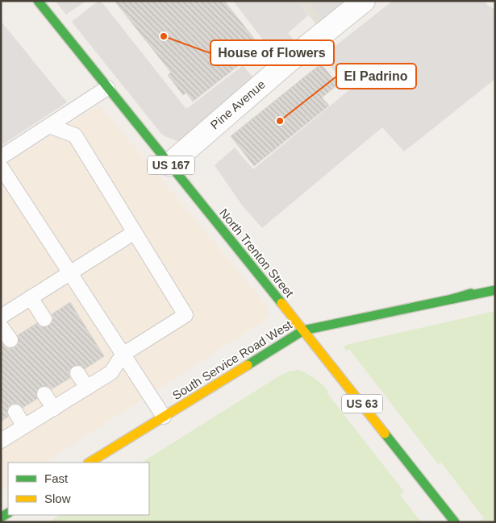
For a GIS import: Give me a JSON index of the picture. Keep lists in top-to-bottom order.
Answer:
{
  "streets": {
    "main road": [
      "US 167",
      "North Trenton Street",
      "South Service Road West",
      "US 63"
    ],
    "street": ["Pine Avenue"]
  },
  "crossings": [
    ["Pine Avenue", "North Trenton Street"],
    ["North Trenton Street", "South Service Road West"]
  ],
  "places": ["House of Flowers", "El Padrino"],
  "legend": ["Fast", "Slow"]
}
